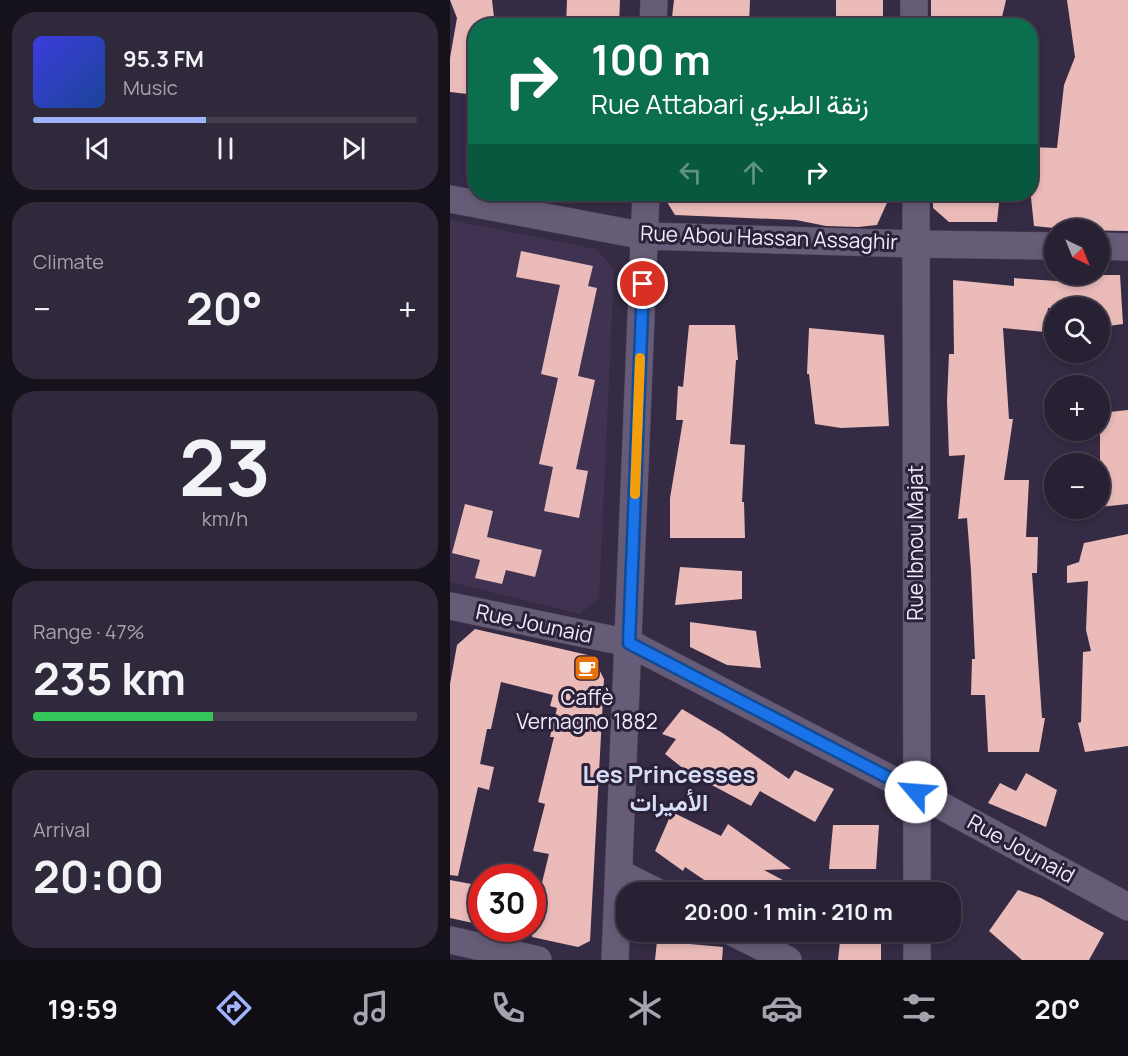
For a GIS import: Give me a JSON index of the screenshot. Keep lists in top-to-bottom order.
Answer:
{
  "streets": {
    "street": ["Rue Abou Hassan Assaghir", "Rue Ibnou Majat", "Rue Jounaid"]
  },
  "crossings": [
    ["Rue Abou Hassan Assaghir", "Rue Ibnou Majat"],
    ["Rue Ibnou Majat", "Rue Jounaid"]
  ],
  "districts": ["Les Princesses الأميرات"],
  "places": {
    "cafe": ["Caffè Vernagno 1882"]
  },
  "north": "bottom right",
  "page": {
    "turn": ["100 m", "Rue Attabari زنقة الطبري"],
    "song": ["95.3 FM", "Music"],
    "tile": [
      "Climate",
      ["23", "km/h"],
      ["Range · 47%", "235 km"],
      ["Arrival", "20:00"]
    ],
    "map_buttons": ["+", "−"],
    "heat": ["−", "20°", "+"],
    "limit": "30",
    "trip": "20:00 · 1 min · 210 m",
    "tabs": ["19:59", "20°"]
  }
}
